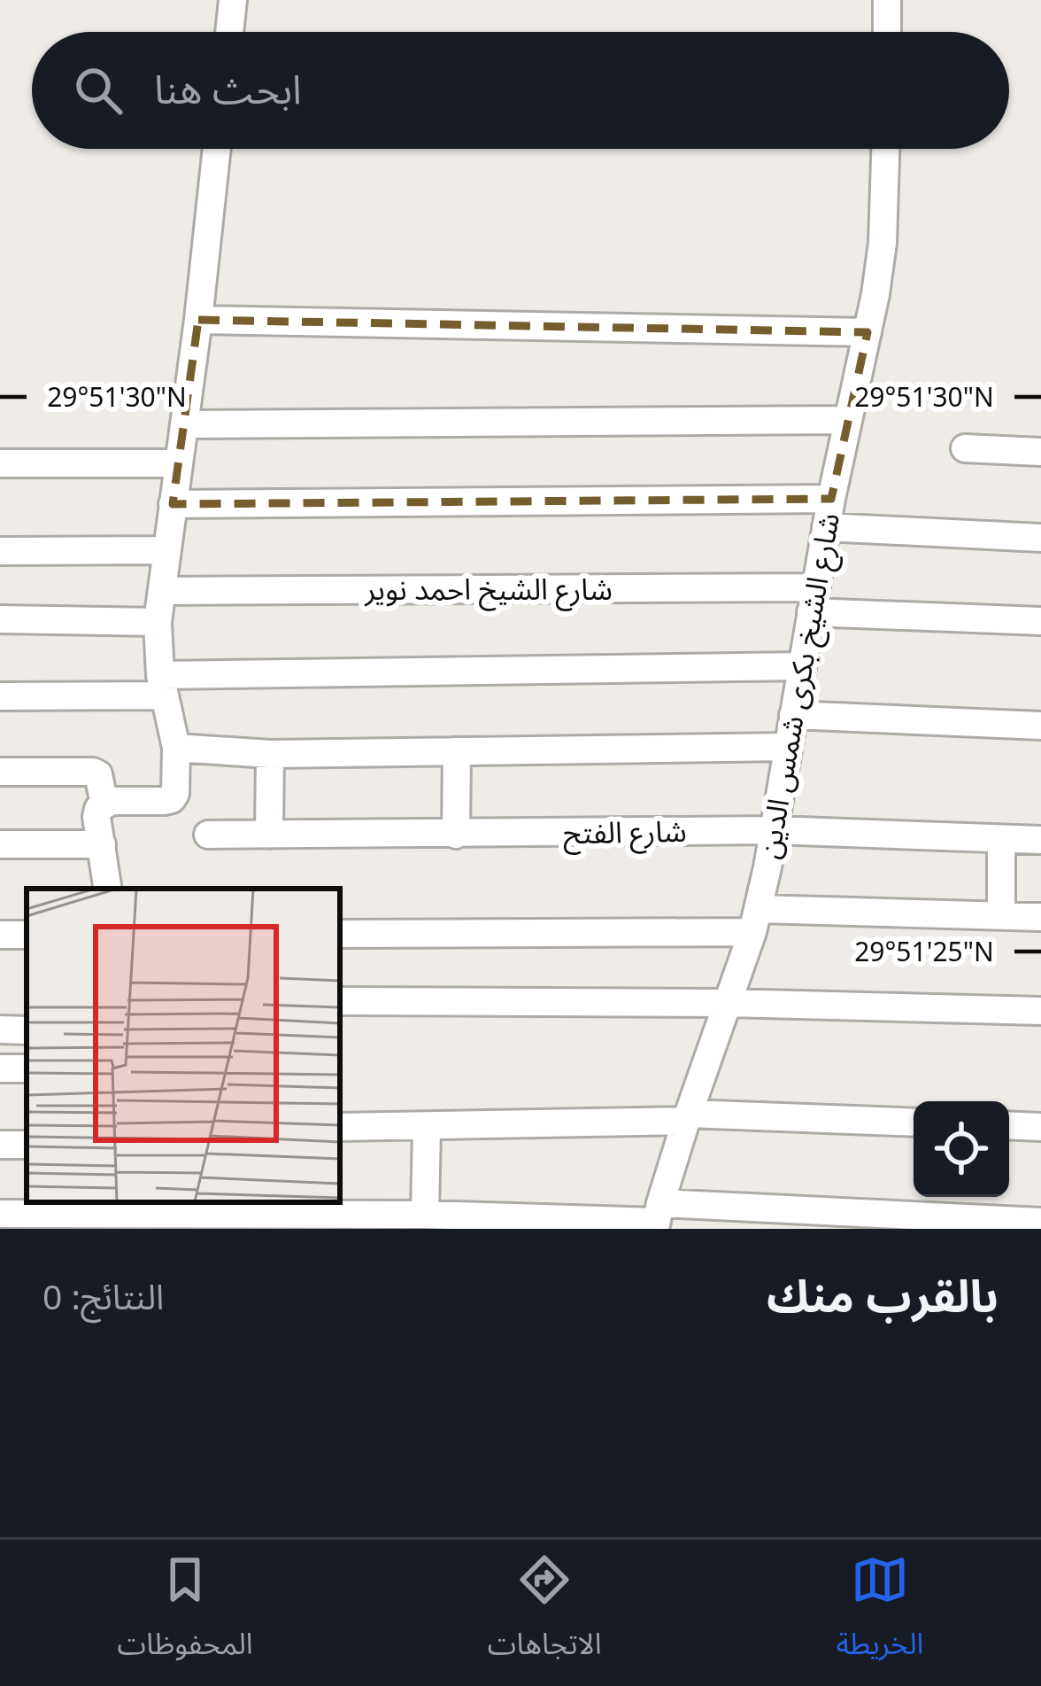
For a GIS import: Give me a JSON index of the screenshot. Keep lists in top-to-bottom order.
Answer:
{
  "streets": {
    "street": ["شارع الشيخ احمد نوير", "شارع الشيخ بكرى شمس الدين", "شارع الفتح"]
  },
  "crossings": [
    ["شارع الشيخ احمد نوير", "شارع الشيخ بكرى شمس الدين"],
    ["شارع الشيخ بكرى شمس الدين", "شارع الفتح"]
  ],
  "page": {
    "search": "ابحث هنا",
    "heading": ["بالقرب منك", "النتائج: 0"],
    "nav": ["الخريطة", "الاتجاهات", "المحفوظات"]
  },
  "coordinates": ["29°51'30\"N", "29°51'25\"N"]
}
